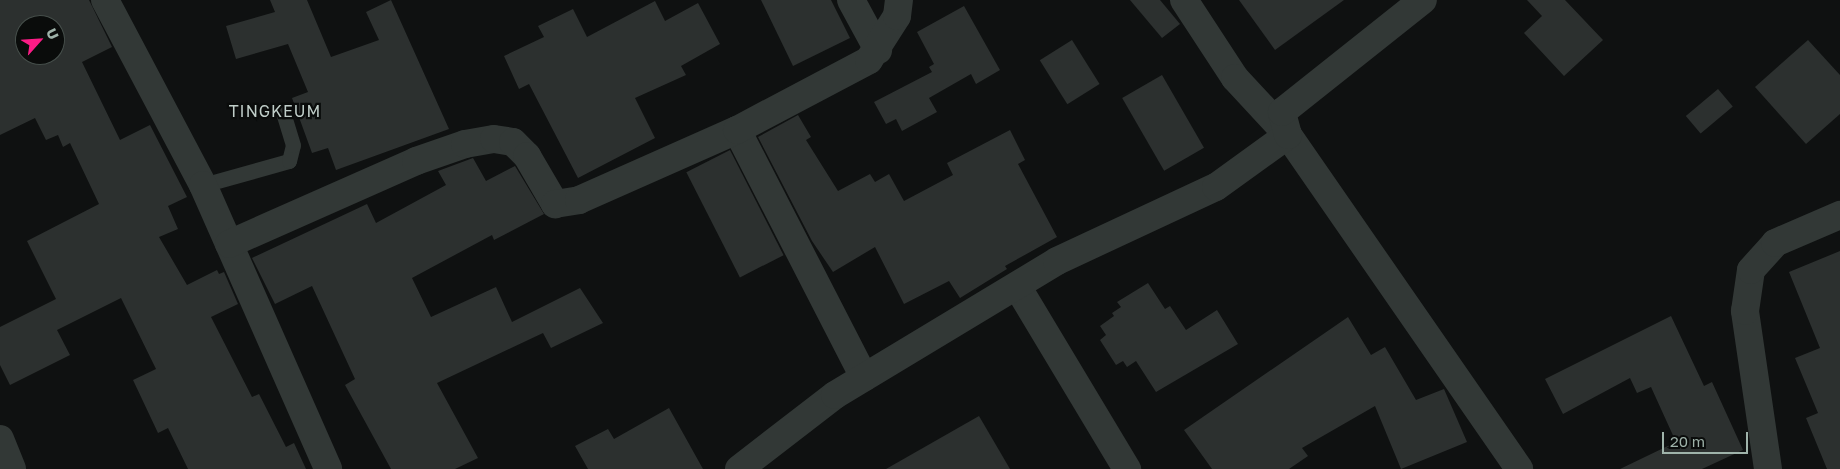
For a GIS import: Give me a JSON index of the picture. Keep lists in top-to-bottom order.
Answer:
{
  "districts": ["TINGKEUM"],
  "scale_bar": "20 m",
  "north": "top right"
}
